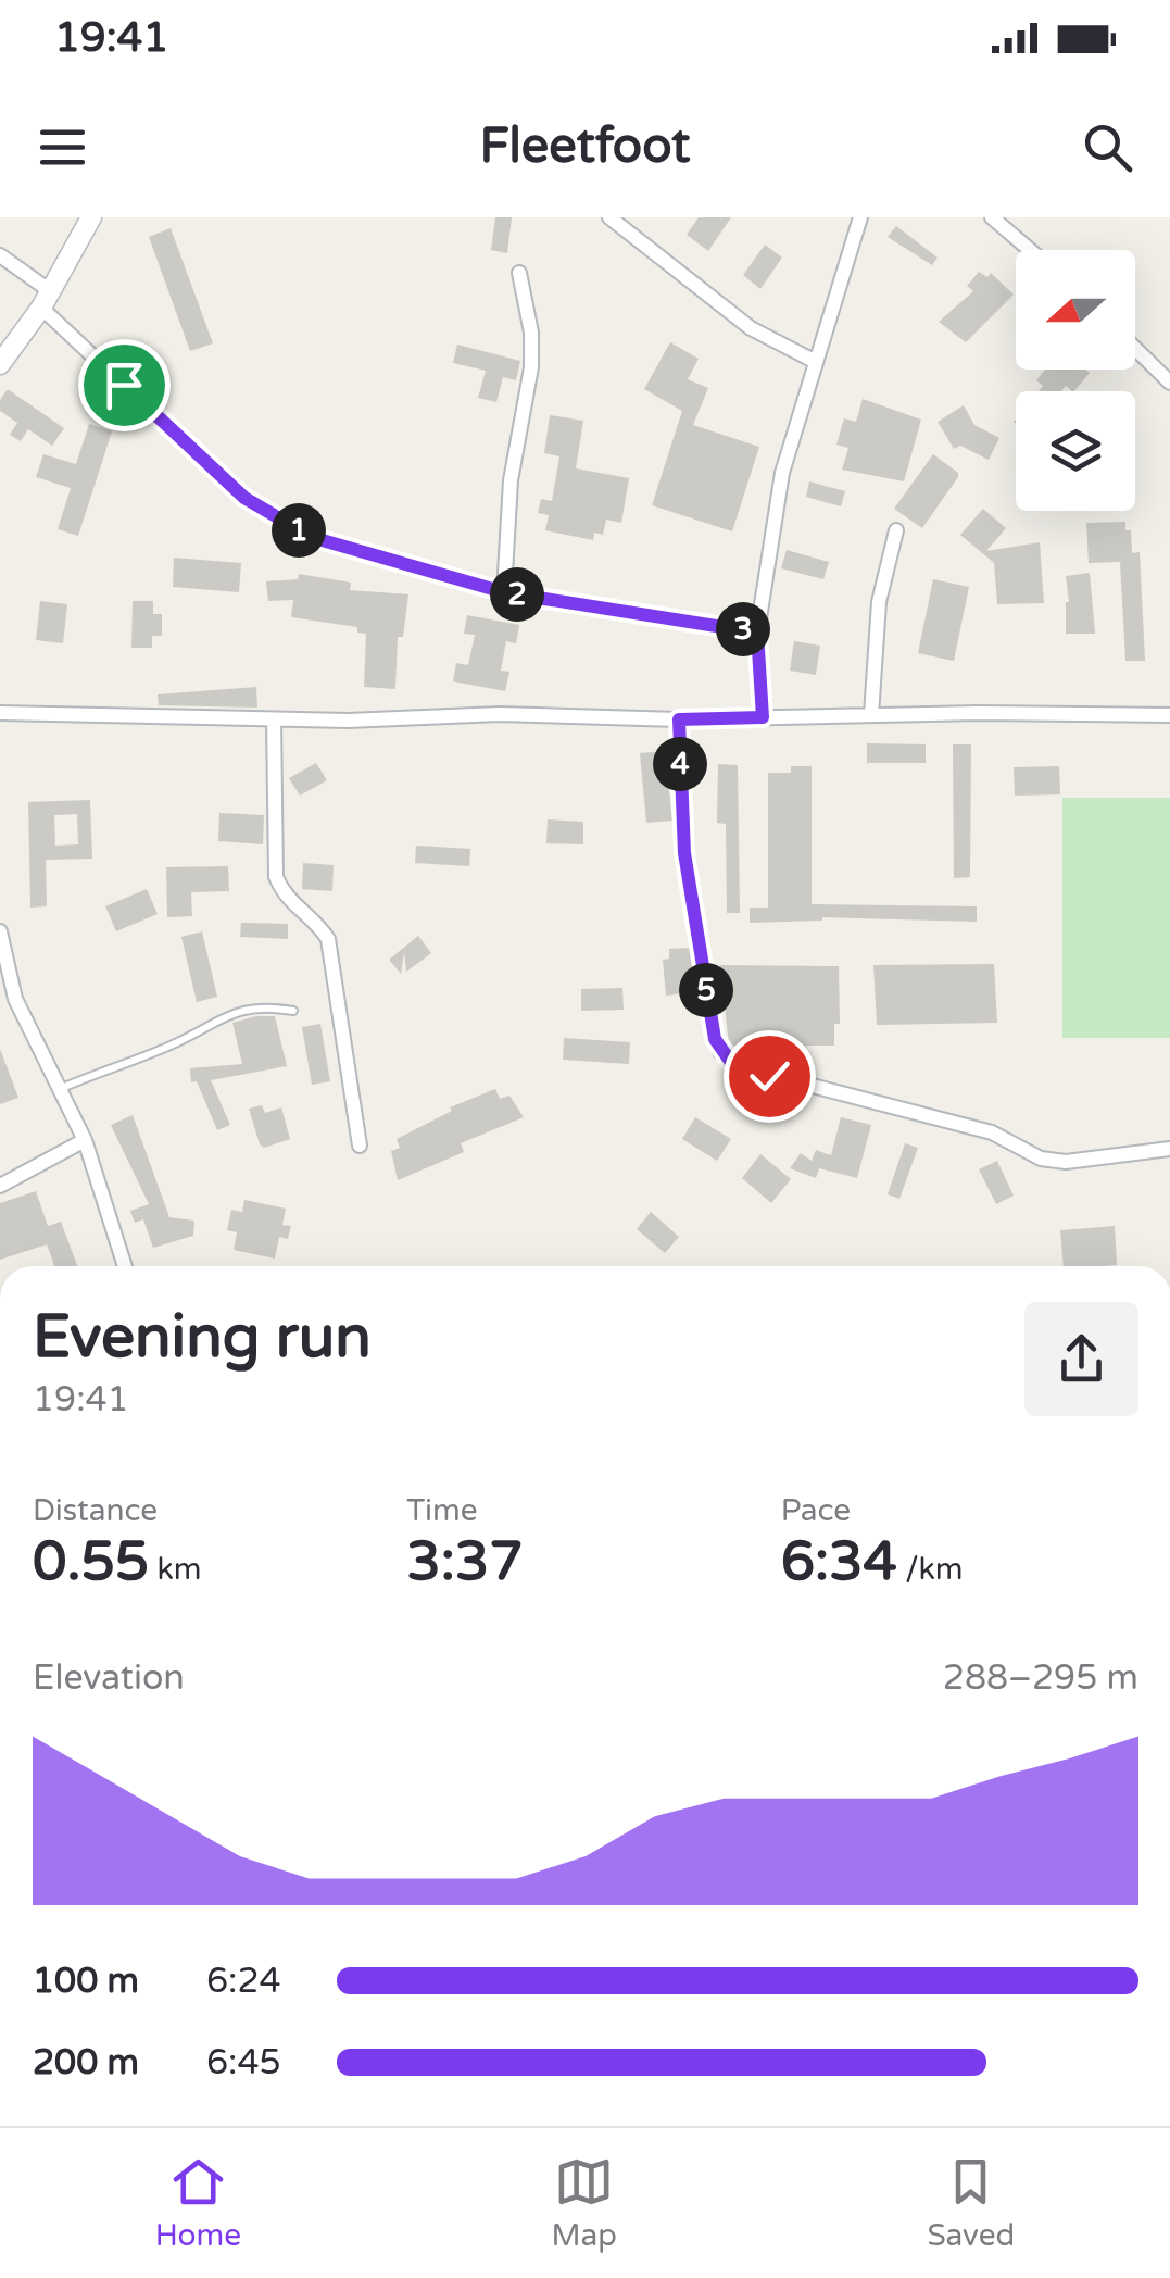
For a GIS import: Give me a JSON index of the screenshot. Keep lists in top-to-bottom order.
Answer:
{
  "north": "left",
  "page": {
    "status": "19:41",
    "header": "Fleetfoot",
    "pins": [
      "1",
      "2",
      "3",
      "4",
      "5"
    ],
    "heading": ["Evening run", "19:41"],
    "stats": [
      ["Distance", "0.55 km"],
      ["Time", "3:37"],
      ["Pace", "6:34 /km"]
    ],
    "chart": ["Elevation", "288–295 m"],
    "list": [
      {
        "name": "100 m",
        "note": "6:24"
      },
      {
        "name": "200 m",
        "note": "6:45"
      }
    ],
    "tabs": ["Home", "Map", "Saved"]
  }
}
